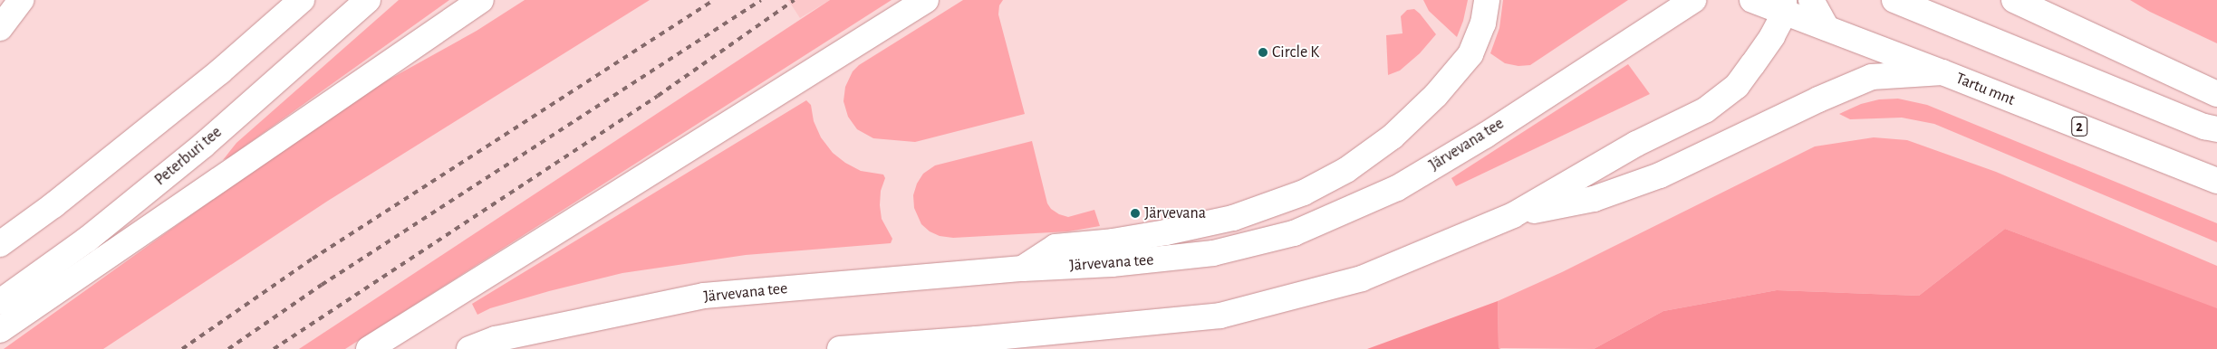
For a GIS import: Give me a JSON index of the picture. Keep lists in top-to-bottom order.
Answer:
{
  "streets": {
    "main road": [
      "Tartu mnt",
      "2",
      "Järvevana tee",
      "Peterburi tee"
    ]
  },
  "places": ["Circle K", "Järvevana"]
}
